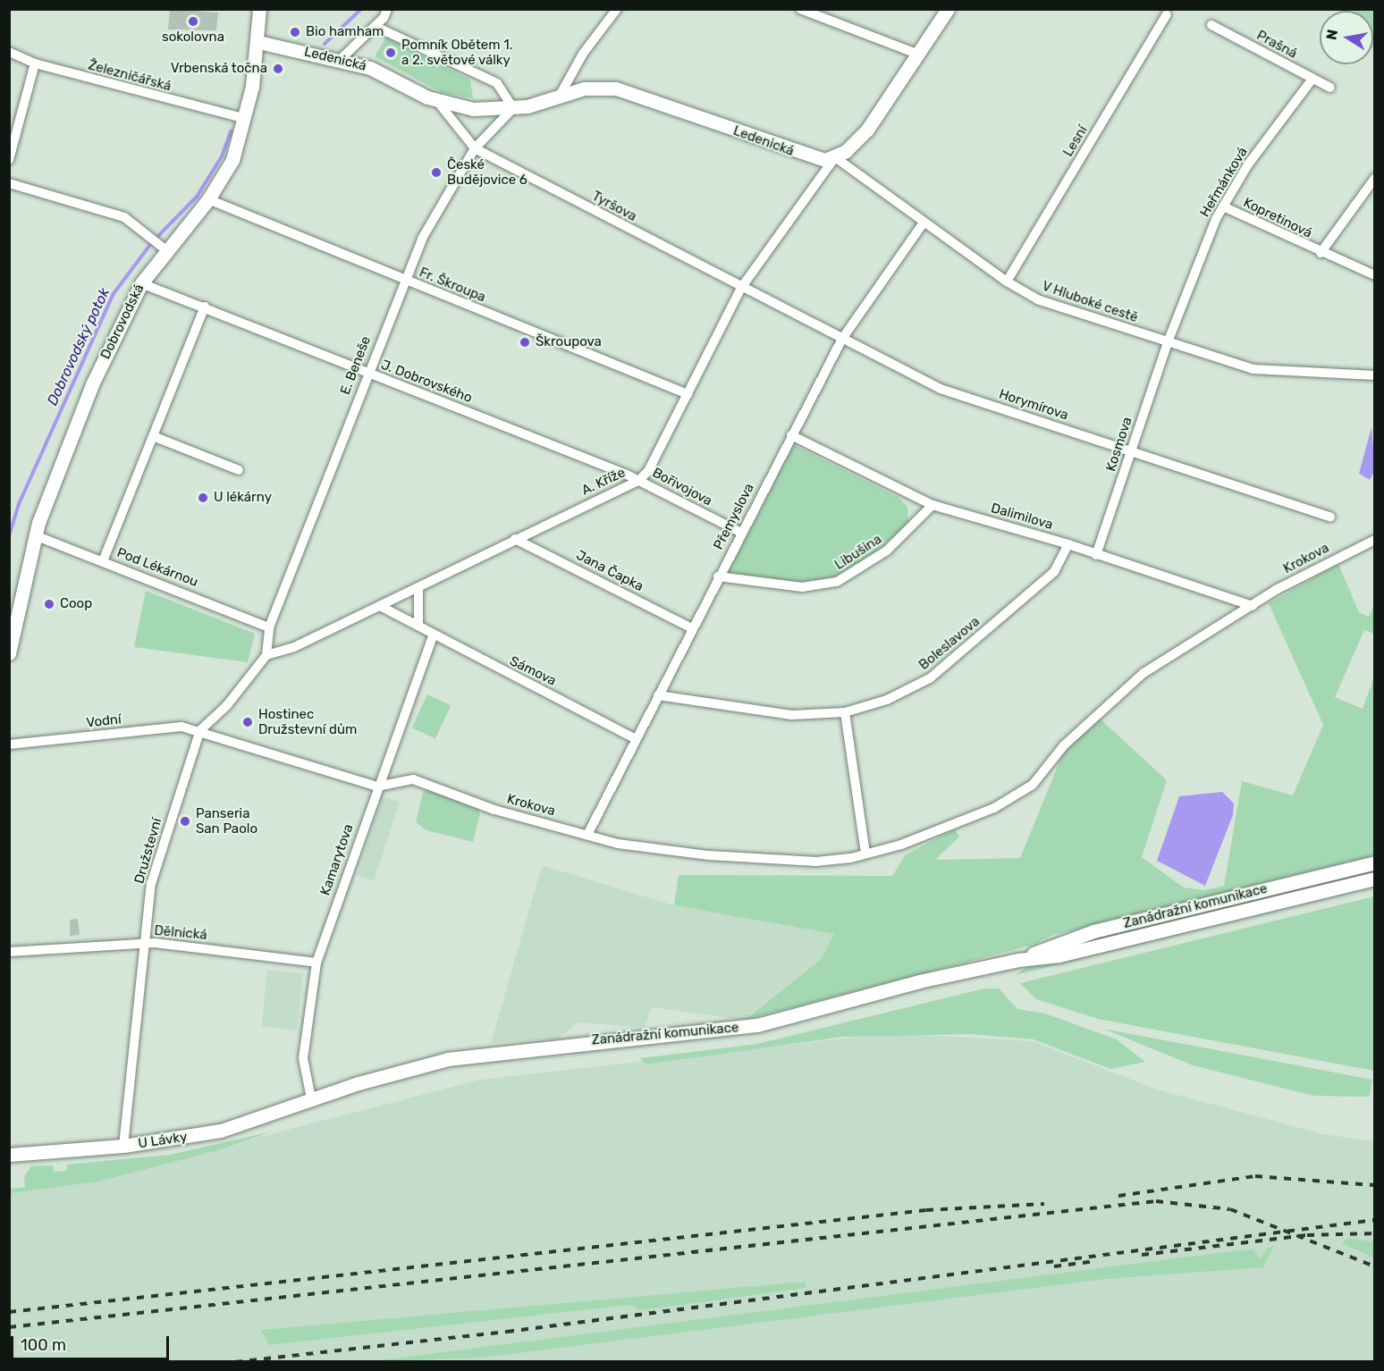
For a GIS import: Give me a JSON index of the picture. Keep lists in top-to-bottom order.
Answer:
{
  "streets": {
    "main road": [
      "Ledenická",
      "Dobrovodská",
      "Zanádražní komunikace",
      "U Lávky"
    ],
    "street": [
      "Prašná",
      "Železničářská",
      "Lesní",
      "Heřmánková",
      "Tyršova",
      "Kopretinová",
      "Fr. Škroupa",
      "V Hluboké cestě",
      "E. Beneše",
      "J. Dobrovského",
      "Horymírova",
      "Kosmova",
      "A. Kříže",
      "Bořivojova",
      "Přemyslova",
      "Dalimilova",
      "Libušina",
      "Krokova",
      "Pod Lékárnou",
      "Jana Čapka",
      "Boleslavova",
      "Sámova",
      "Vodní",
      "Družstevní",
      "Kamarytova",
      "Dělnická"
    ]
  },
  "crossings": [
    ["Prašná", "Heřmánková"],
    ["Ledenická", "Tyršova"],
    ["Ledenická", "V Hluboké cestě"],
    ["Ledenická", "Dobrovodská"],
    ["Ledenická", "E. Beneše"],
    ["Ledenická", "A. Kříže"],
    ["Železničářská", "Dobrovodská"],
    ["Lesní", "V Hluboké cestě"],
    ["Heřmánková", "Kopretinová"],
    ["Heřmánková", "V Hluboké cestě"],
    ["Heřmánková", "Kosmova"],
    ["Tyršova", "E. Beneše"],
    ["Tyršova", "Horymírova"],
    ["Tyršova", "A. Kříže"],
    ["Fr. Škroupa", "Dobrovodská"],
    ["Fr. Škroupa", "E. Beneše"],
    ["Fr. Škroupa", "A. Kříže"],
    ["V Hluboké cestě", "Kosmova"],
    ["V Hluboké cestě", "A. Kříže"],
    ["V Hluboké cestě", "Přemyslova"],
    ["Dobrovodská", "J. Dobrovského"],
    ["Dobrovodská", "Pod Lékárnou"],
    ["E. Beneše", "J. Dobrovského"],
    ["E. Beneše", "A. Kříže"],
    ["E. Beneše", "Pod Lékárnou"],
    ["E. Beneše", "Družstevní"],
    ["J. Dobrovského", "A. Kříže"],
    ["J. Dobrovského", "Bořivojova"],
    ["Horymírova", "Kosmova"],
    ["Horymírova", "A. Kříže"],
    ["Horymírova", "Přemyslova"],
    ["Kosmova", "Dalimilova"],
    ["A. Kříže", "Bořivojova"],
    ["A. Kříže", "Jana Čapka"],
    ["A. Kříže", "Sámova"],
    ["A. Kříže", "Družstevní"],
    ["Bořivojova", "Přemyslova"],
    ["Přemyslova", "Dalimilova"],
    ["Přemyslova", "Libušina"],
    ["Přemyslova", "Krokova"],
    ["Přemyslova", "Jana Čapka"],
    ["Přemyslova", "Boleslavova"],
    ["Přemyslova", "Sámova"],
    ["Dalimilova", "Libušina"],
    ["Dalimilova", "Krokova"],
    ["Dalimilova", "Boleslavova"],
    ["Krokova", "Vodní"],
    ["Krokova", "Družstevní"],
    ["Krokova", "Kamarytova"],
    ["Sámova", "Kamarytova"],
    ["Vodní", "Družstevní"],
    ["Družstevní", "Dělnická"],
    ["Družstevní", "U Lávky"],
    ["Kamarytova", "Zanádražní komunikace"],
    ["Kamarytova", "Dělnická"],
    ["Kamarytova", "U Lávky"],
    ["Zanádražní komunikace", "U Lávky"]
  ],
  "water": ["Dobrovodský potok"],
  "places": [
    "sokolovna",
    "Bio hamham",
    "Pomník Obětem 1. a 2. světové války",
    "Vrbenská točna",
    "České Budějovice 6",
    "Škroupova",
    "U lékárny",
    "Coop",
    "Hostinec Družstevní dům",
    "Panseria San Paolo"
  ],
  "scale_bar": "100 m",
  "north": "left"
}
